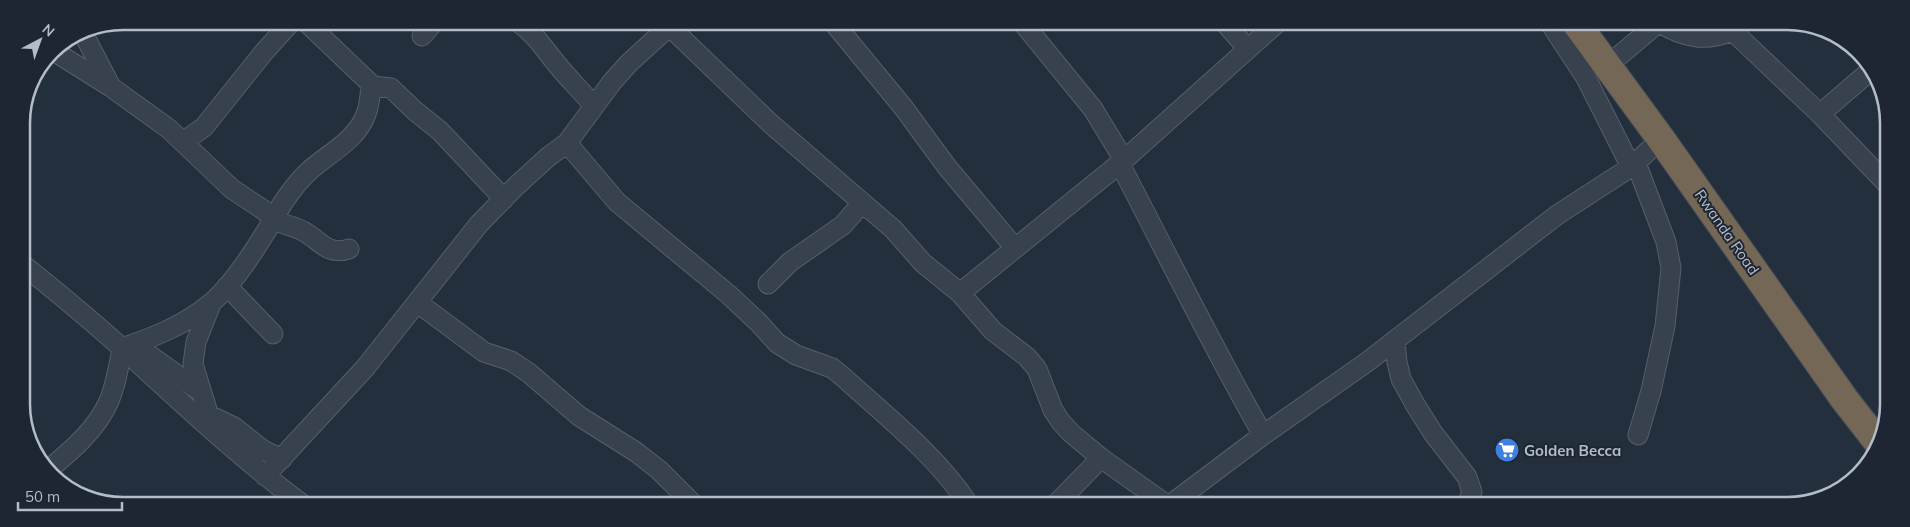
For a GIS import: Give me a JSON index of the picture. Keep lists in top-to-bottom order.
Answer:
{
  "streets": {
    "highway": ["Rwanda Road"]
  },
  "places": {
    "supermarket": ["Golden Becca"]
  },
  "scale_bar": "50 m",
  "north": "top right"
}
